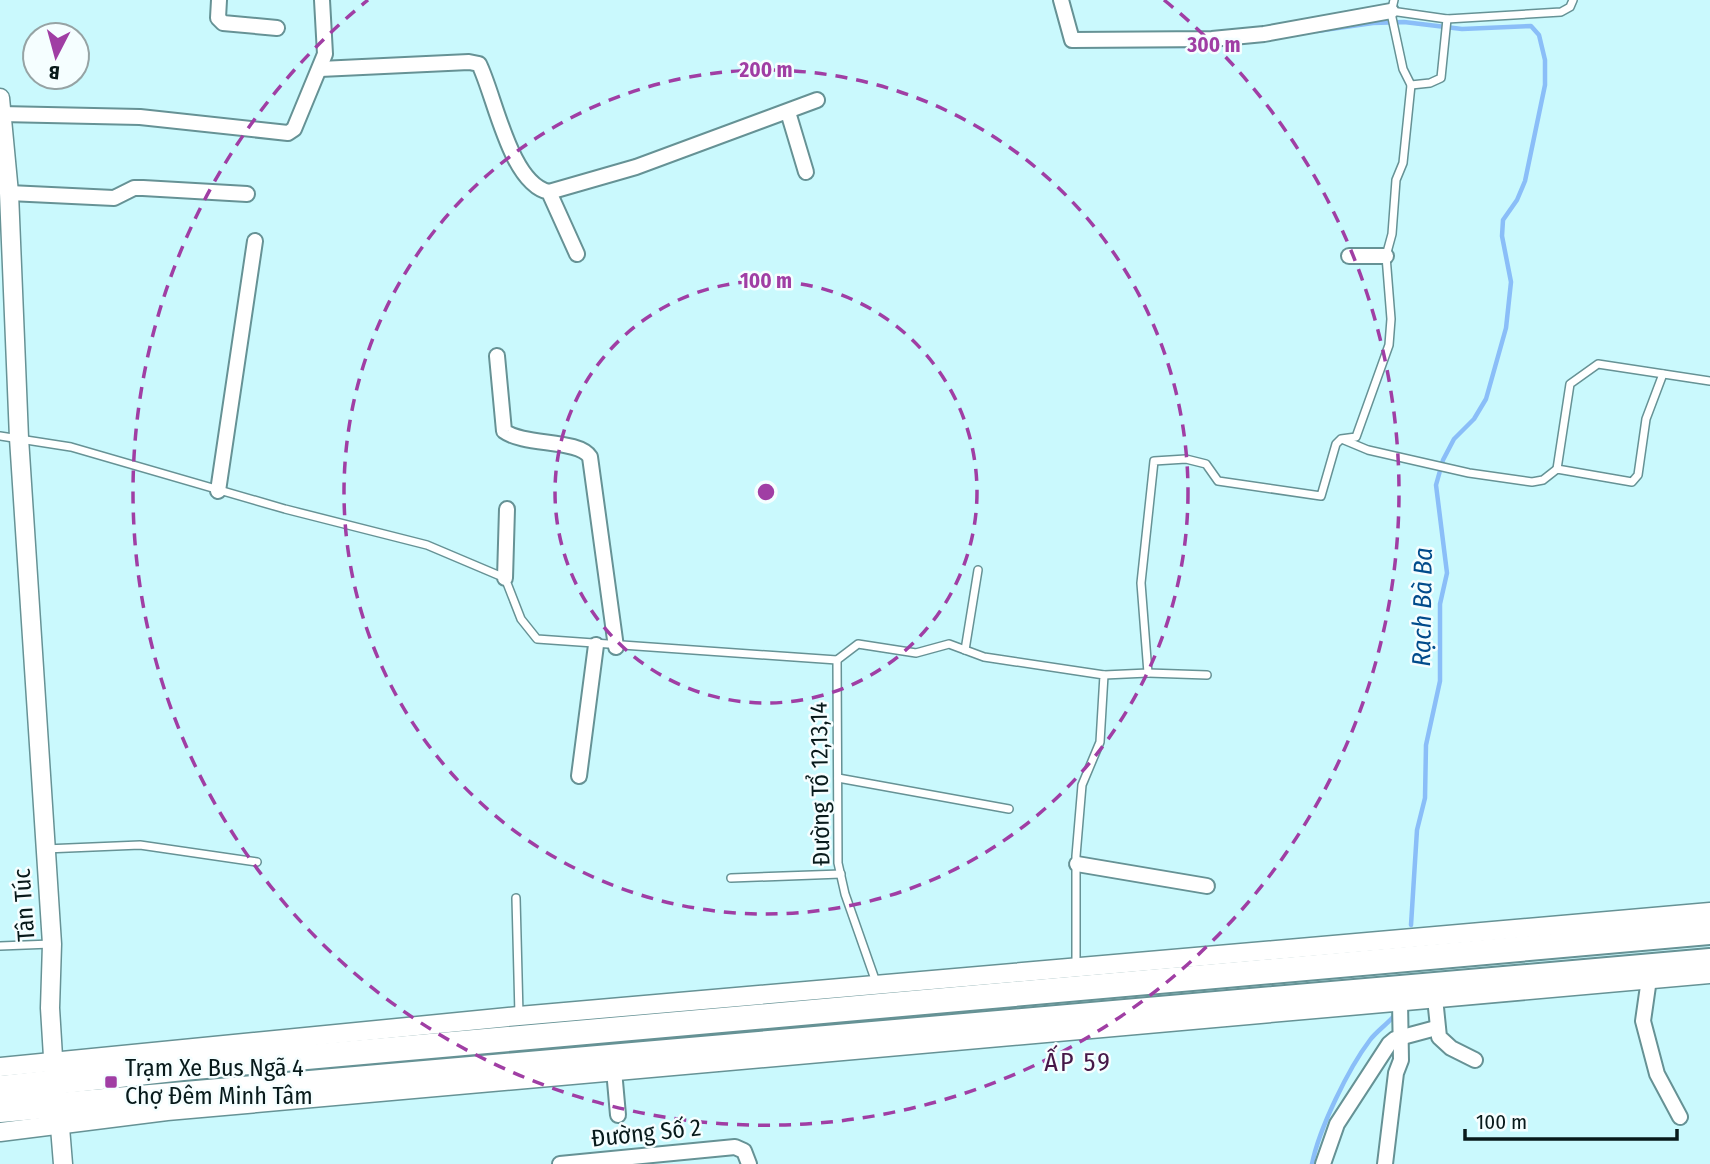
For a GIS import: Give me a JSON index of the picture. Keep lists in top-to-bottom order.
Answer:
{
  "streets": {
    "street": ["Tân Túc", "Đường Số 2"],
    "lane": ["Đường Tổ 12,13,14"]
  },
  "districts": ["ẤP 59"],
  "water": ["Rạch Bà Ba"],
  "places": {
    "transit": ["Trạm Xe Bus Ngã 4 Chợ Đêm Minh Tâm"]
  },
  "scale_bar": "100 m",
  "north": "bottom",
  "rings": ["300 m", "200 m", "100 m"]
}
